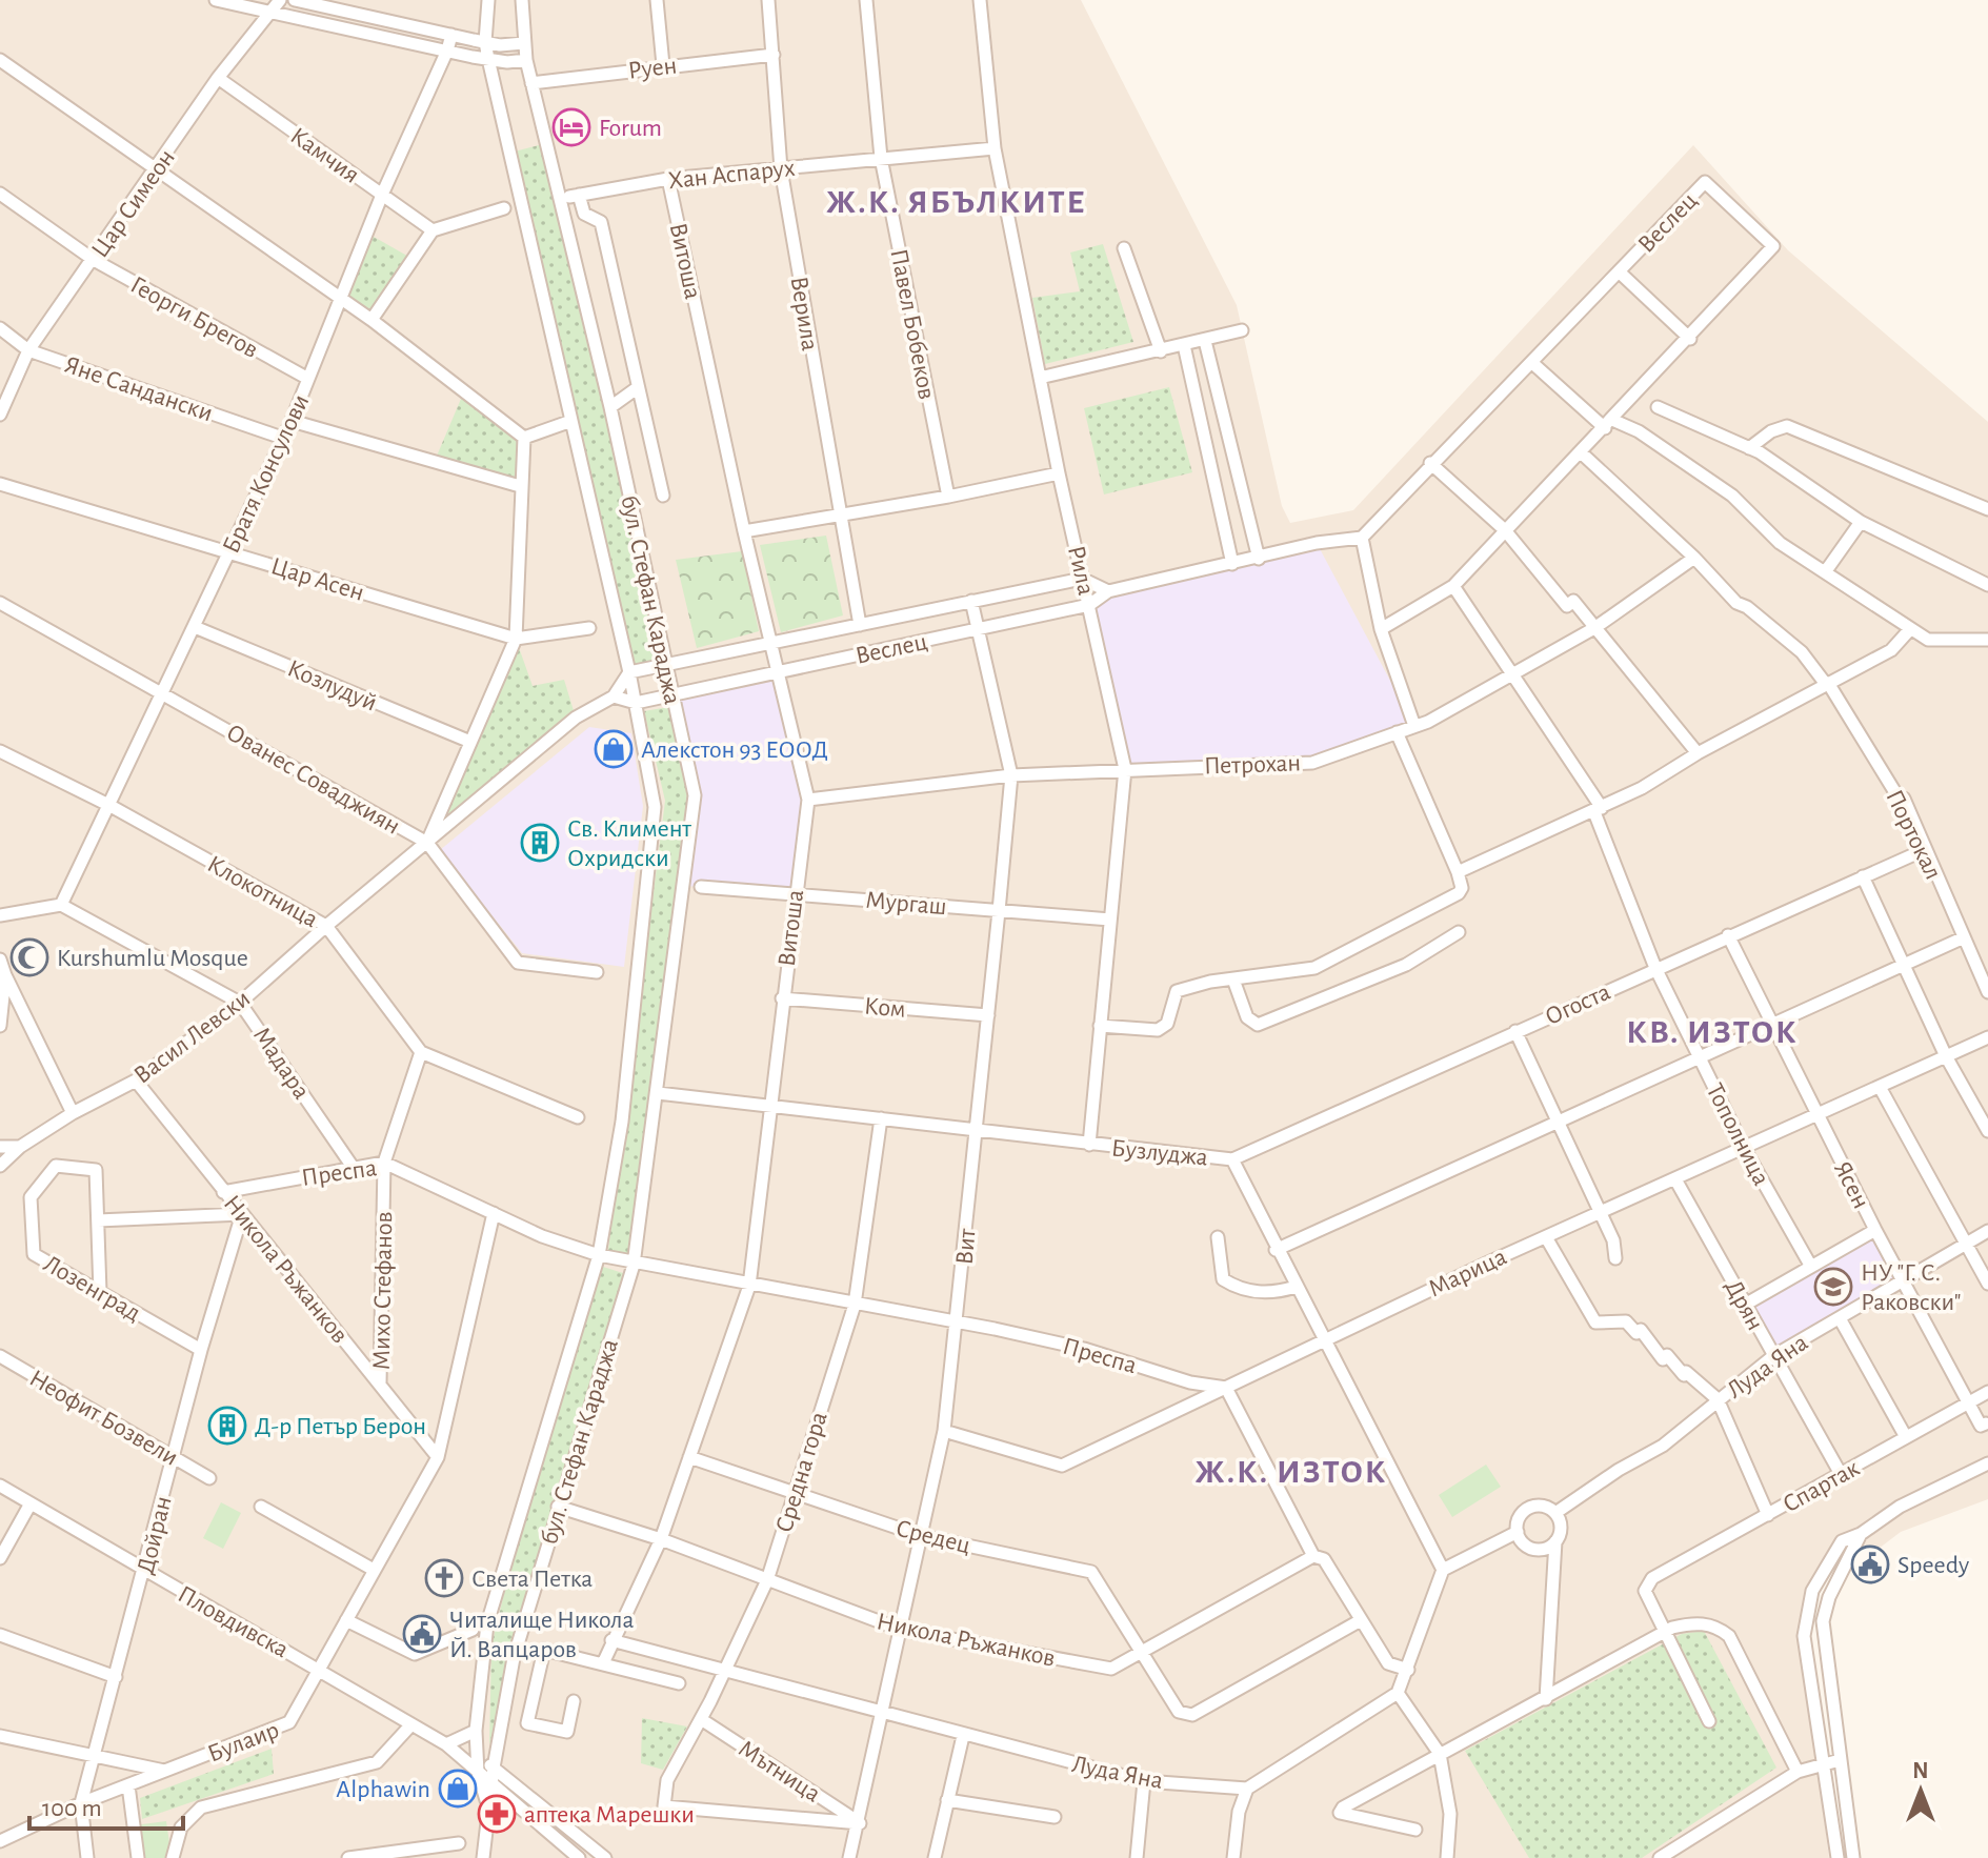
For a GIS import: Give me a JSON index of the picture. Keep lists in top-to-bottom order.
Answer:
{
  "streets": {
    "street": [
      "Руен",
      "Камчия",
      "Хан Аспарух",
      "Цар Симеон",
      "Веслец",
      "Витоша",
      "Верила",
      "Георги Брегов",
      "Павел Бобеков",
      "Яне Сандански",
      "Братя Консулови",
      "Рила",
      "Цар Асен",
      "бул. Стефан Караджа",
      "Козлудуй",
      "Петрохан",
      "Ованес Соваджиян",
      "Портокал",
      "Клокотница",
      "Мургаш",
      "Огоста",
      "Ком",
      "Васил Левски",
      "Мадара",
      "Тополница",
      "Бузлуджа",
      "Преспа",
      "Ясен",
      "Вит",
      "Никола Ръжанков",
      "Марица",
      "Лозенград",
      "Михо Стефанов",
      "Дрян",
      "Луда Яна",
      "Неофит Бозвели",
      "Средна гора",
      "Спартак",
      "Дойран",
      "Средец",
      "Пловдивска",
      "Булаир",
      "Мътница"
    ]
  },
  "crossings": [
    ["Руен", "Верила"],
    ["Руен", "бул. Стефан Караджа"],
    ["Камчия", "Цар Симеон"],
    ["Камчия", "Братя Консулови"],
    ["Хан Аспарух", "Витоша"],
    ["Хан Аспарух", "Верила"],
    ["Хан Аспарух", "Павел Бобеков"],
    ["Хан Аспарух", "Рила"],
    ["Цар Симеон", "Георги Брегов"],
    ["Цар Симеон", "Яне Сандански"],
    ["Веслец", "Витоша"],
    ["Веслец", "Верила"],
    ["Веслец", "Рила"],
    ["Веслец", "бул. Стефан Караджа"],
    ["Веслец", "Портокал"],
    ["Веслец", "Тополница"],
    ["Веслец", "Вит"],
    ["Витоша", "Петрохан"],
    ["Витоша", "Мургаш"],
    ["Витоша", "Ком"],
    ["Витоша", "Бузлуджа"],
    ["Витоша", "Преспа"],
    ["Витоша", "Никола Ръжанков"],
    ["Витоша", "Луда Яна"],
    ["Витоша", "Средец"],
    ["Георги Брегов", "Братя Консулови"],
    ["Яне Сандански", "Братя Консулови"],
    ["Братя Консулови", "Цар Асен"],
    ["Братя Консулови", "Козлудуй"],
    ["Братя Консулови", "Ованес Соваджиян"],
    ["Братя Консулови", "Клокотница"],
    ["Братя Консулови", "Мадара"],
    ["Рила", "Петрохан"],
    ["Рила", "Мургаш"],
    ["Рила", "Бузлуджа"],
    ["Цар Асен", "Васил Левски"],
    ["бул. Стефан Караджа", "Бузлуджа"],
    ["бул. Стефан Караджа", "Преспа"],
    ["бул. Стефан Караджа", "Никола Ръжанков"],
    ["бул. Стефан Караджа", "Пловдивска"],
    ["Козлудуй", "Васил Левски"],
    ["Петрохан", "Портокал"],
    ["Петрохан", "Тополница"],
    ["Петрохан", "Вит"],
    ["Ованес Соваджиян", "Васил Левски"],
    ["Портокал", "Огоста"],
    ["Клокотница", "Васил Левски"],
    ["Клокотница", "Михо Стефанов"],
    ["Мургаш", "Вит"],
    ["Огоста", "Тополница"],
    ["Огоста", "Бузлуджа"],
    ["Огоста", "Ясен"],
    ["Ком", "Вит"],
    ["Васил Левски", "Мадара"],
    ["Васил Левски", "Никола Ръжанков"],
    ["Мадара", "Преспа"],
    ["Тополница", "Марица"],
    ["Бузлуджа", "Вит"],
    ["Бузлуджа", "Марица"],
    ["Бузлуджа", "Луда Яна"],
    ["Бузлуджа", "Средна гора"],
    ["Преспа", "Вит"],
    ["Преспа", "Никола Ръжанков"],
    ["Преспа", "Марица"],
    ["Преспа", "Михо Стефанов"],
    ["Преспа", "Средна гора"],
    ["Ясен", "Марица"],
    ["Ясен", "Луда Яна"],
    ["Ясен", "Спартак"],
    ["Вит", "Никола Ръжанков"],
    ["Вит", "Марица"],
    ["Вит", "Луда Яна"],
    ["Вит", "Средна гора"],
    ["Вит", "Средец"],
    ["Вит", "Мътница"],
    ["Никола Ръжанков", "Михо Стефанов"],
    ["Никола Ръжанков", "Средна гора"],
    ["Никола Ръжанков", "Дойран"],
    ["Никола Ръжанков", "Средец"],
    ["Марица", "Дрян"],
    ["Лозенград", "Дойран"],
    ["Дрян", "Луда Яна"],
    ["Дрян", "Спартак"],
    ["Луда Яна", "Средна гора"],
    ["Неофит Бозвели", "Дойран"],
    ["Средна гора", "Средец"],
    ["Средна гора", "Мътница"],
    ["Дойран", "Пловдивска"],
    ["Дойран", "Булаир"],
    ["Пловдивска", "Булаир"]
  ],
  "districts": ["Ж.К. ЯБЪЛКИТЕ", "КВ. ИЗТОК", "Ж.К. ИЗТОК"],
  "places": {
    "hotel": ["Forum"],
    "shop": ["Алекстон 93 ЕООД", "Alphawin"],
    "building": ["Св. Климент Охридски", "Д-р Петър Берон"],
    "mosque": ["Kurshumlu Mosque"],
    "school or university": ["НУ \"Г. С. Раковски\""],
    "public building": ["Speedy", "Читалище Никола Й. Вапцаров"],
    "church": ["Света Петка"],
    "pharmacy": ["аптека Марешки"]
  },
  "scale_bar": "100 m",
  "north": "top"
}
